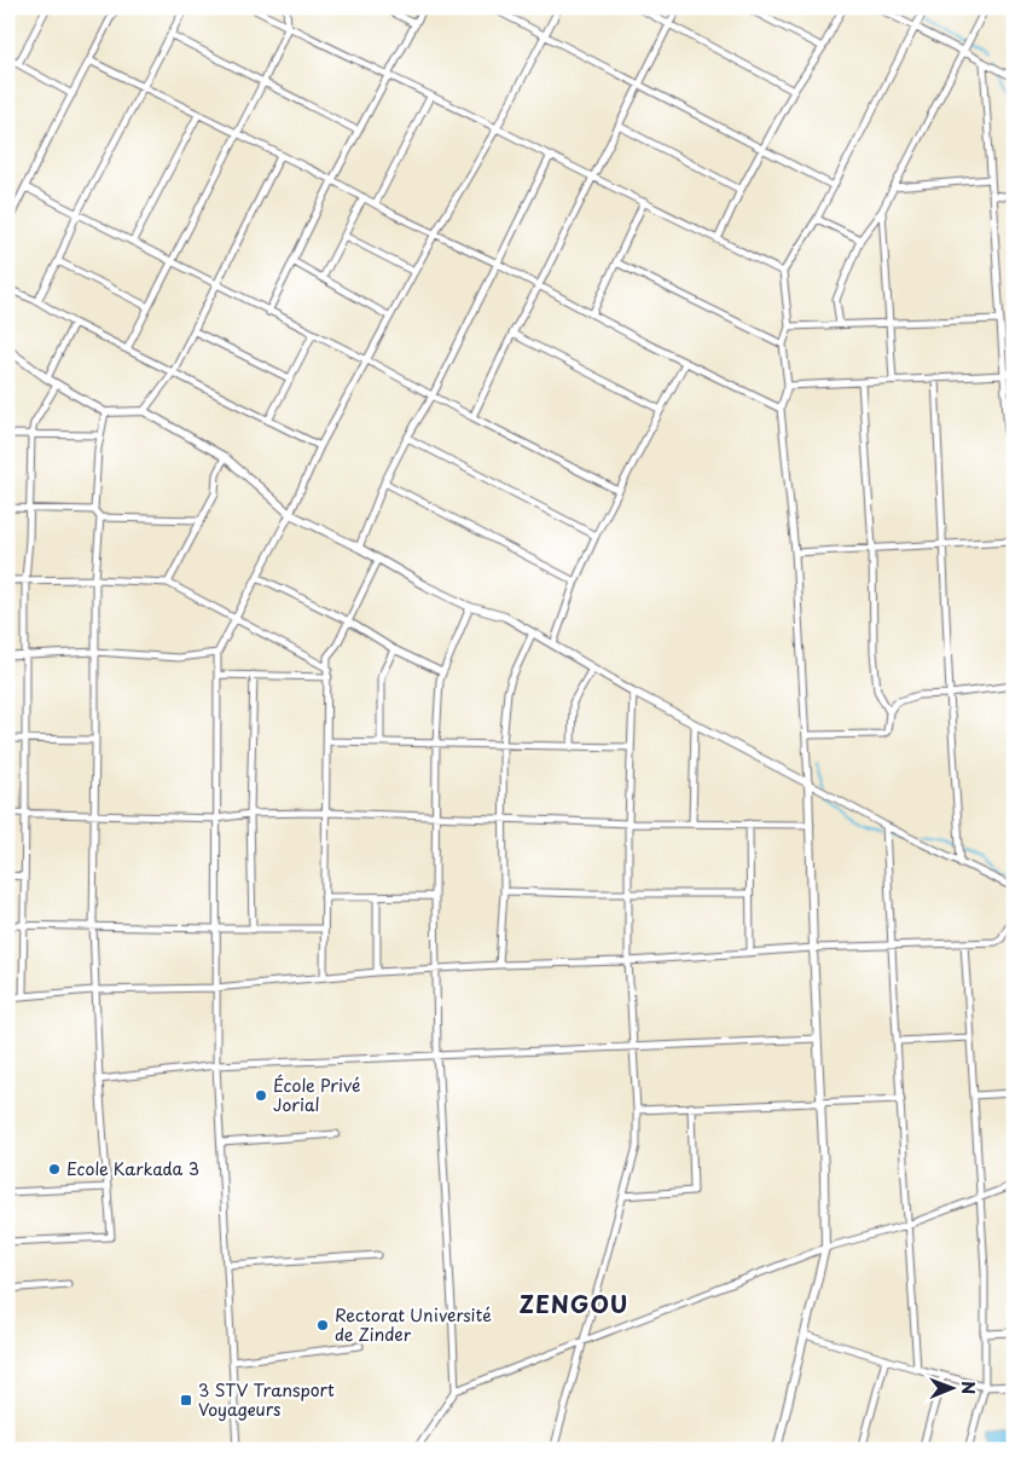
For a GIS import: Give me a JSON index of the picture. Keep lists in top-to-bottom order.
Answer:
{
  "districts": ["ZENGOU"],
  "places": {
    "other": ["École Privé Jorial", "Ecole Karkada 3", "Rectorat Université de Zinder"],
    "transit": ["3 STV Transport Voyageurs"]
  },
  "north": "right"
}
